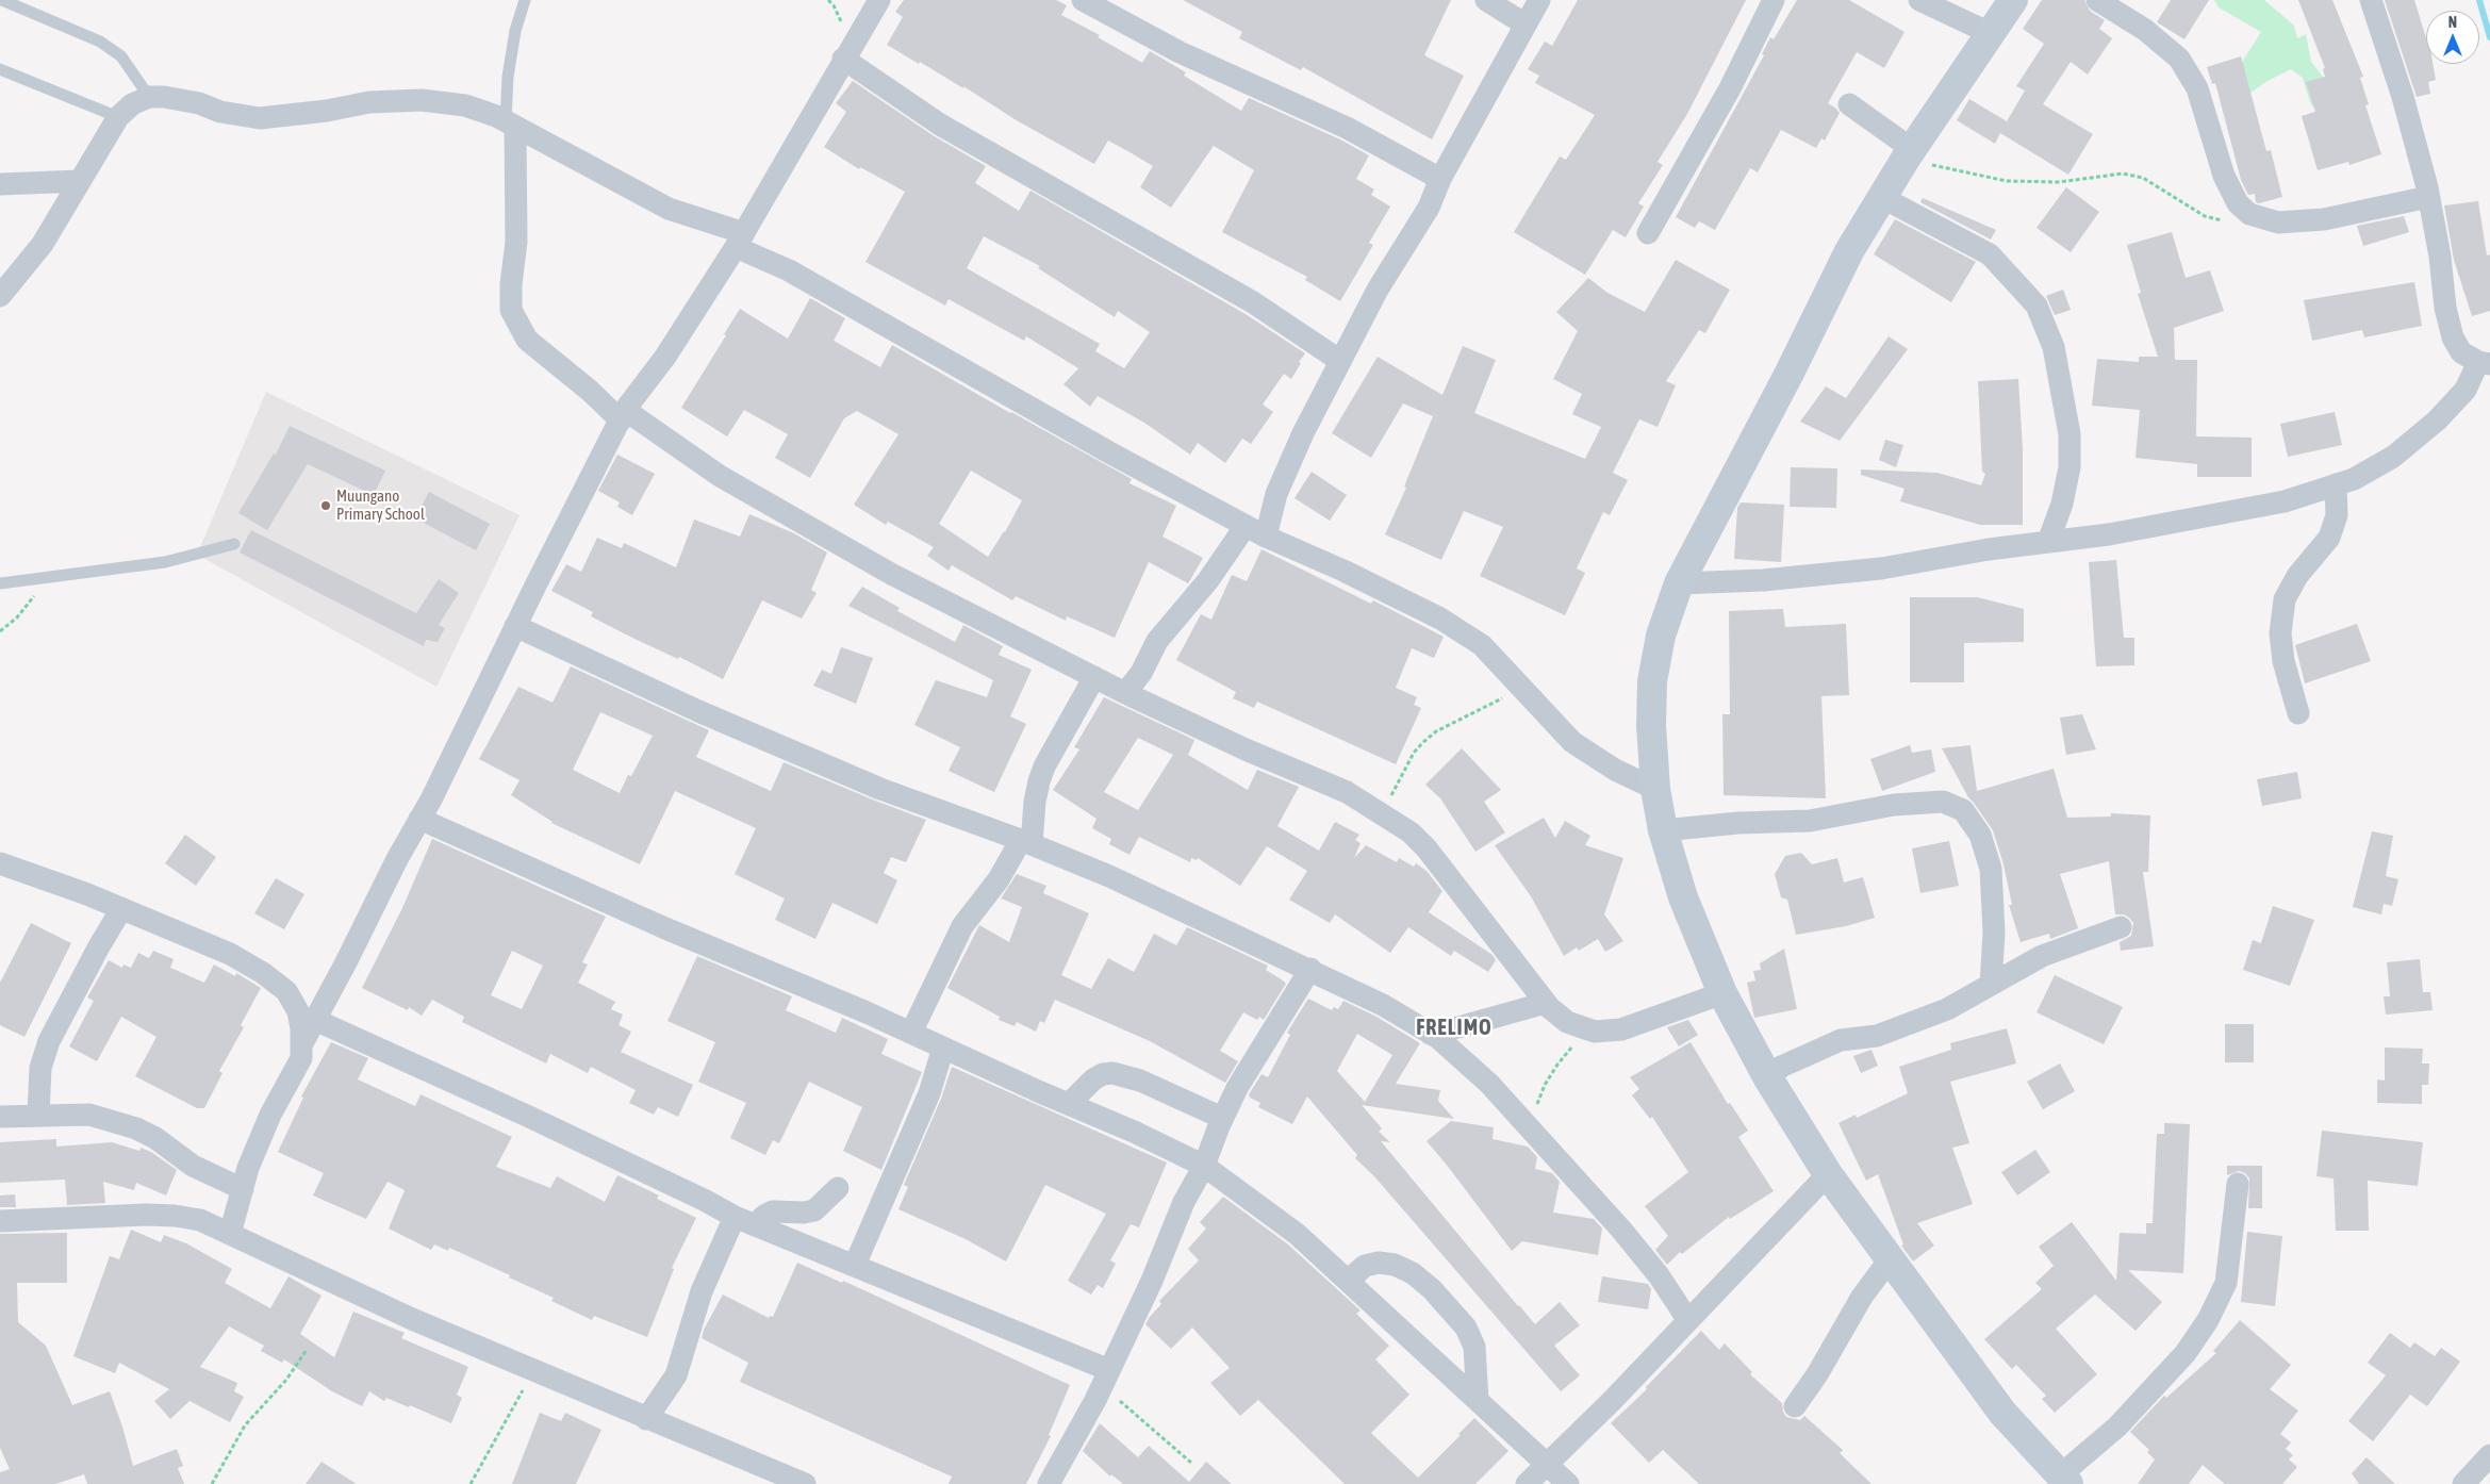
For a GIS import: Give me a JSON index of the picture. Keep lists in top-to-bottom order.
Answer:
{
  "districts": ["FRELIMO"],
  "places": ["Muungano Primary School"],
  "north": "top"
}
